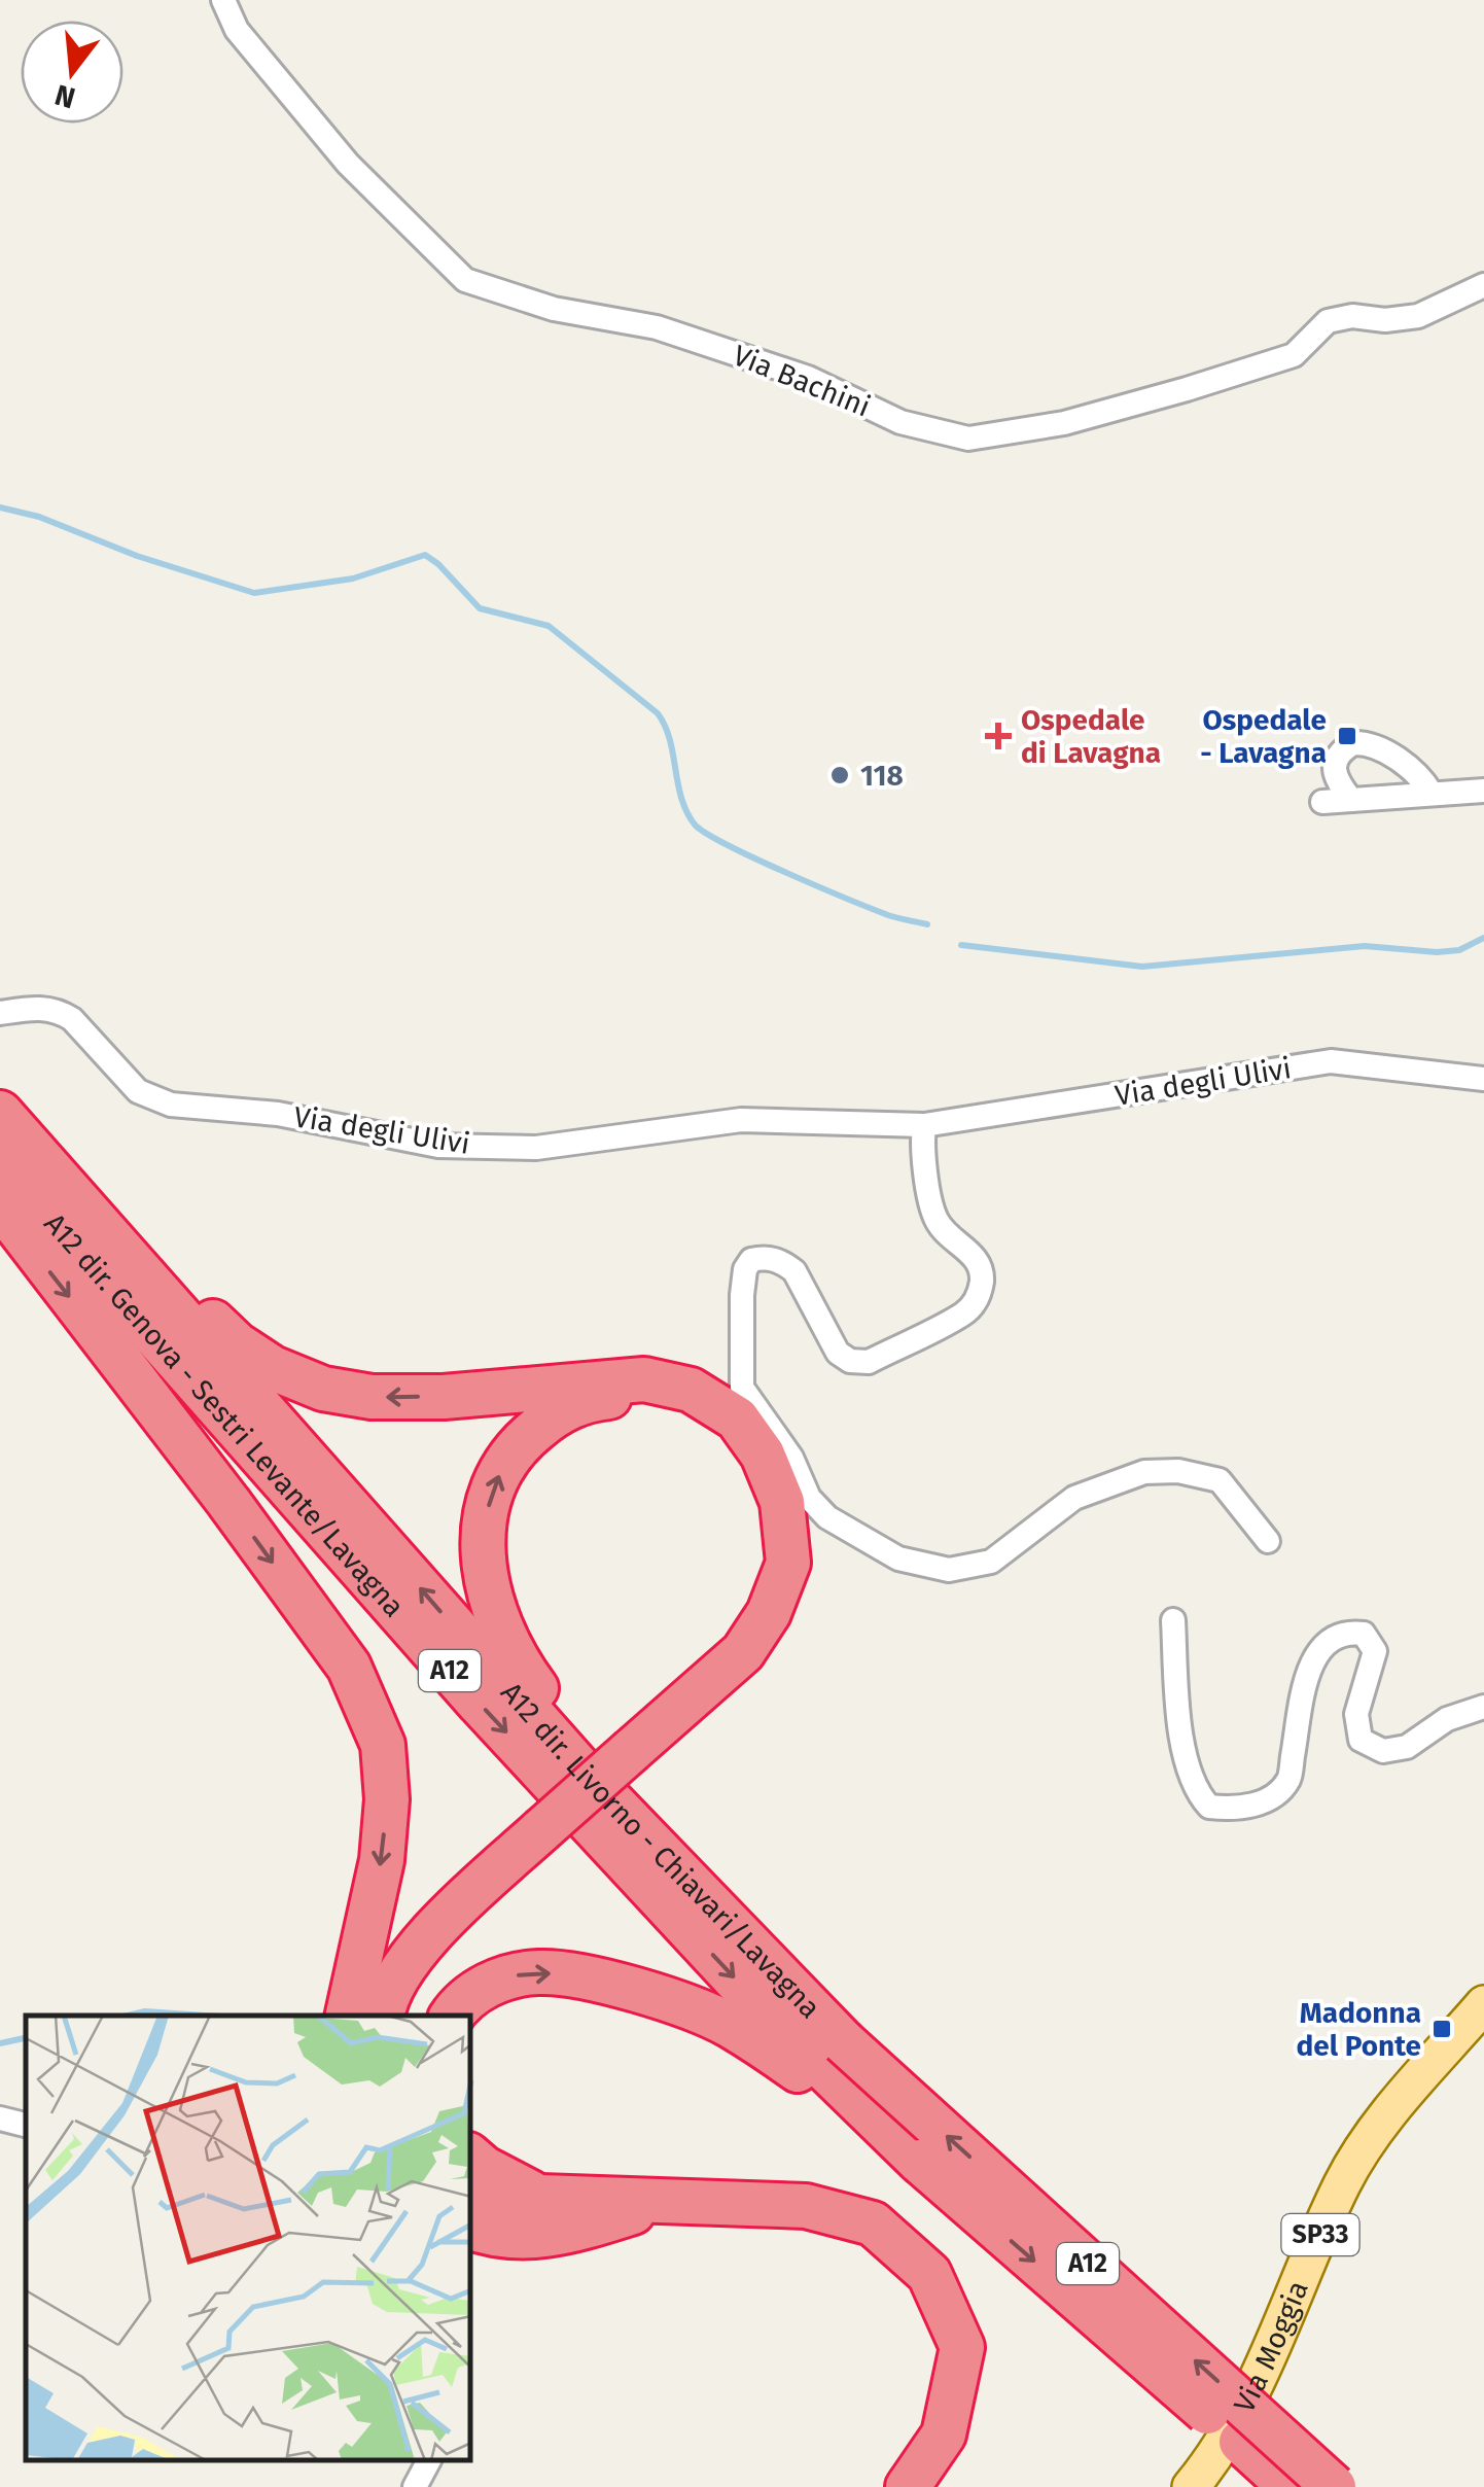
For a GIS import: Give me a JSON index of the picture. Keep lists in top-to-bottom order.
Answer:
{
  "streets": {
    "highway": ["A12 dir. Genova - Sestri Levante/Lavagna", "A12", "A12 dir. Livorno - Chiavari/Lavagna"],
    "main road": ["SP33", "Via Moggia"],
    "street": ["Via Bachini", "Via degli Ulivi"]
  },
  "crossings": [
    ["A12 dir. Genova - Sestri Levante/Lavagna", "A12"]
  ],
  "one_way": ["A12 dir. Genova - Sestri Levante/Lavagna"],
  "places": {
    "health": ["Ospedale di Lavagna"],
    "transit": ["Ospedale - Lavagna", "Madonna del Ponte"],
    "other": ["118"]
  },
  "north": "bottom"
}
